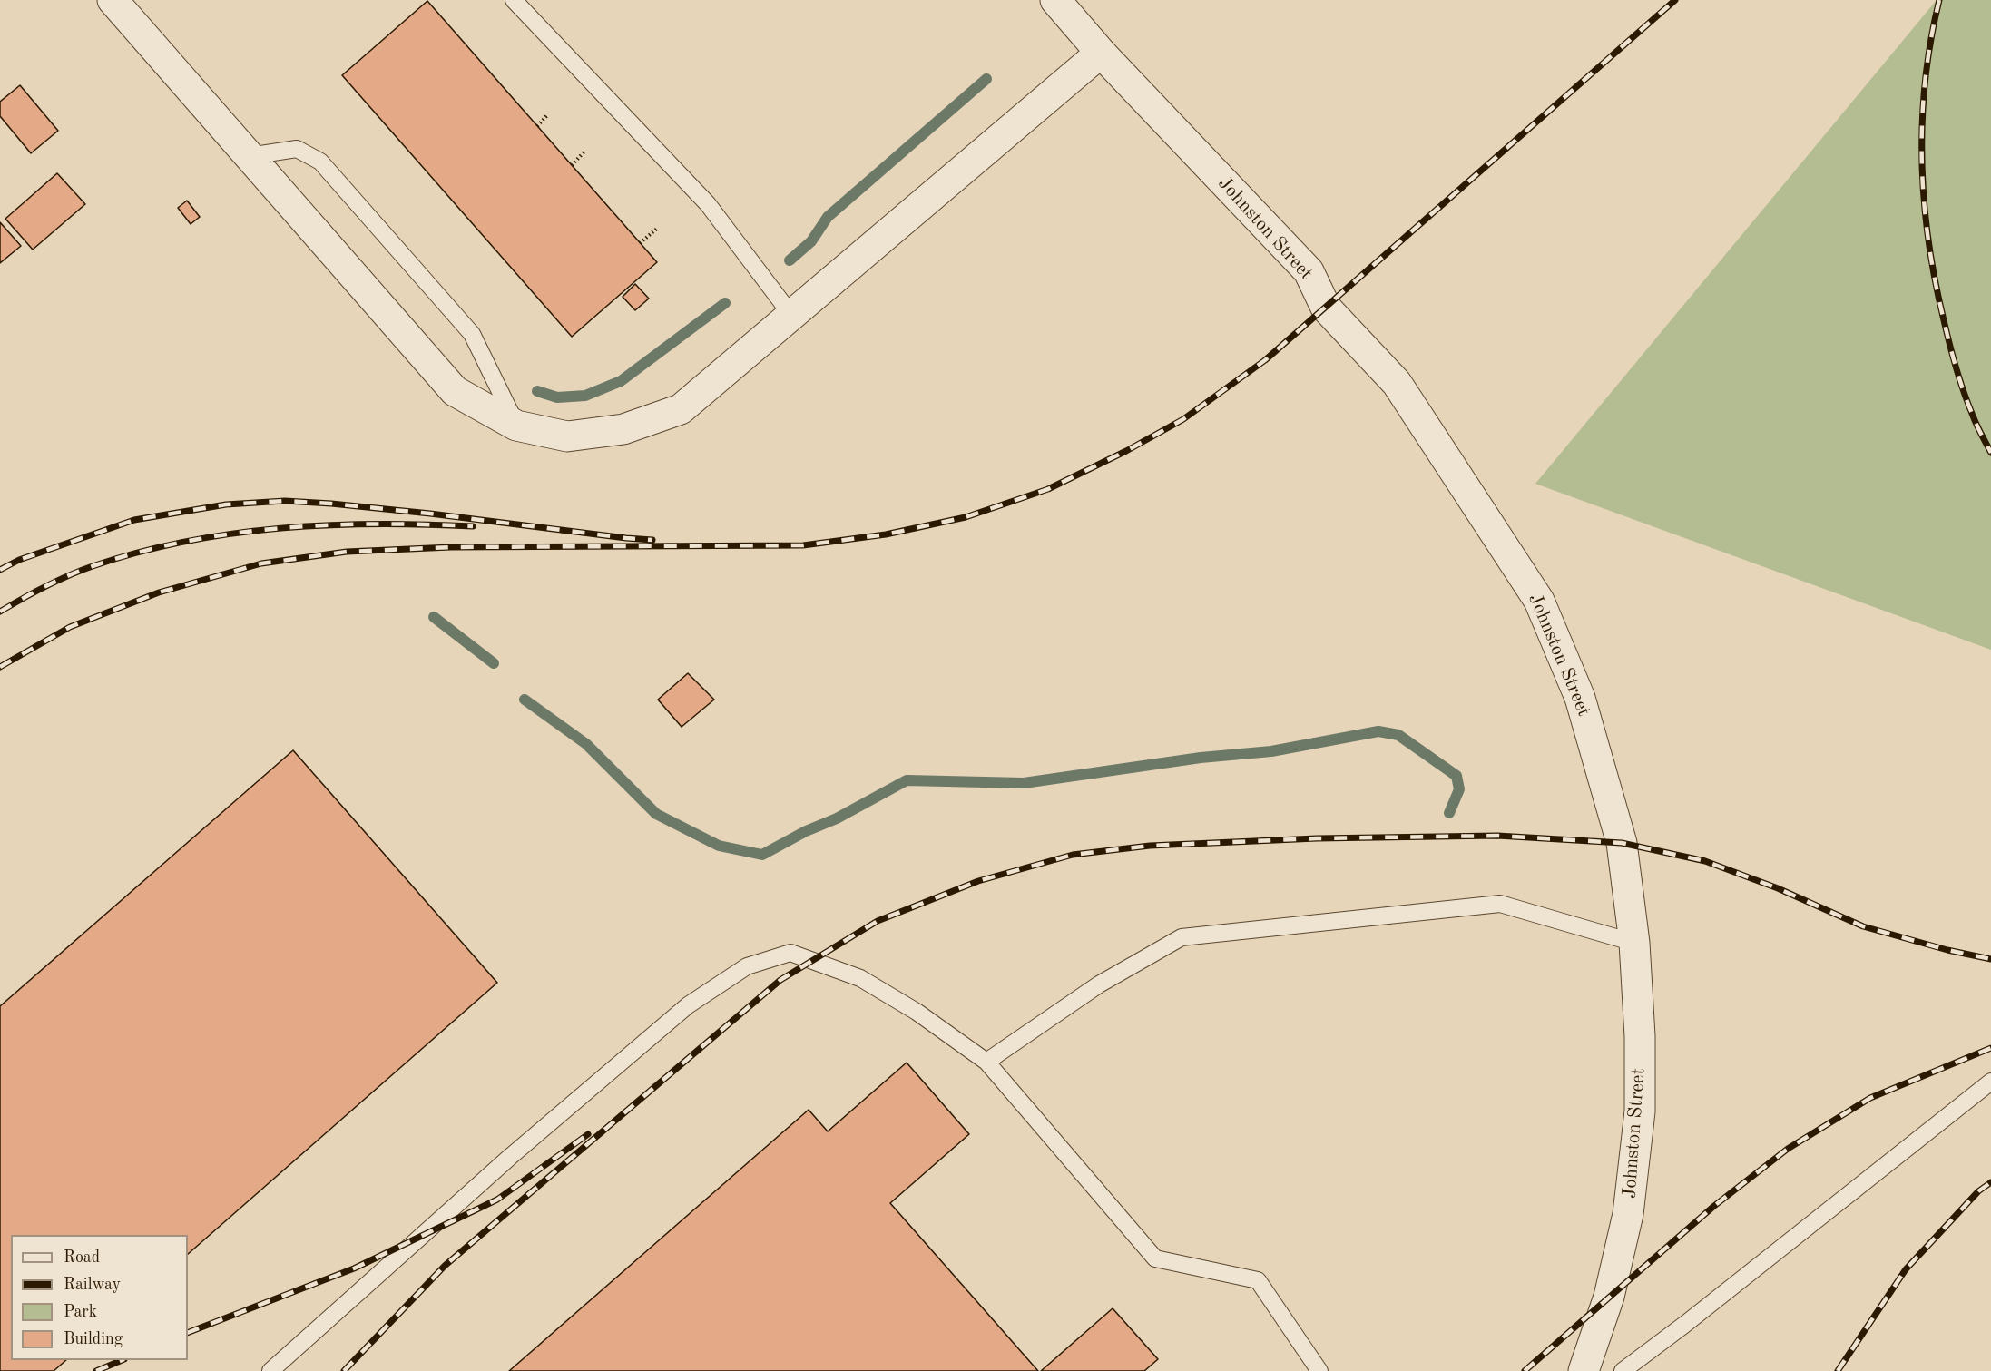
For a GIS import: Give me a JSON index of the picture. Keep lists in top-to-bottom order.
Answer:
{
  "streets": {
    "street": ["Johnston Street"]
  },
  "legend": [
    "Road",
    "Railway",
    "Park",
    "Building"
  ]
}
